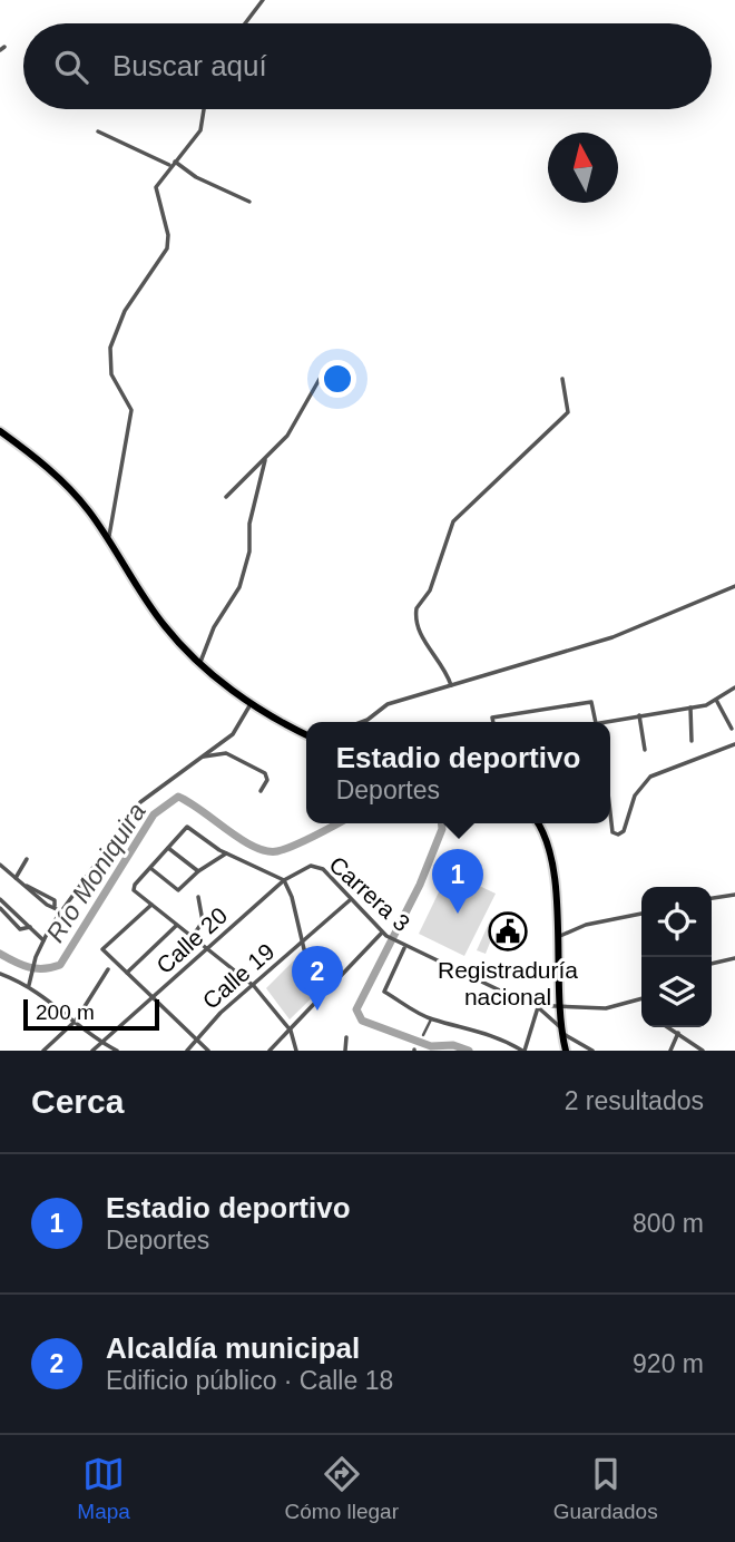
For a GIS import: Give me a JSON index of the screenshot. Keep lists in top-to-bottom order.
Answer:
{
  "streets": {
    "street": ["Carrera 3", "Calle 20", "Calle 19"]
  },
  "crossings": [
    ["Carrera 3", "Calle 20"],
    ["Carrera 3", "Calle 19"]
  ],
  "water": ["Río Moniquira"],
  "places": {
    "public building": ["Registraduría nacional"]
  },
  "scale_bar": "200 m",
  "north": "top",
  "page": {
    "search": "Buscar aquí",
    "popup": ["Estadio deportivo", "Deportes"],
    "pins": ["1", "2"],
    "scale": "200 m",
    "heading": ["Cerca", "2 resultados"],
    "list": [
      {
        "mark": "1",
        "name": "Estadio deportivo",
        "note": "Deportes",
        "value": "800 m"
      },
      {
        "mark": "2",
        "name": "Alcaldía municipal",
        "note": "Edificio público · Calle 18",
        "value": "920 m"
      }
    ],
    "nav": ["Mapa", "Cómo llegar", "Guardados"]
  }
}
